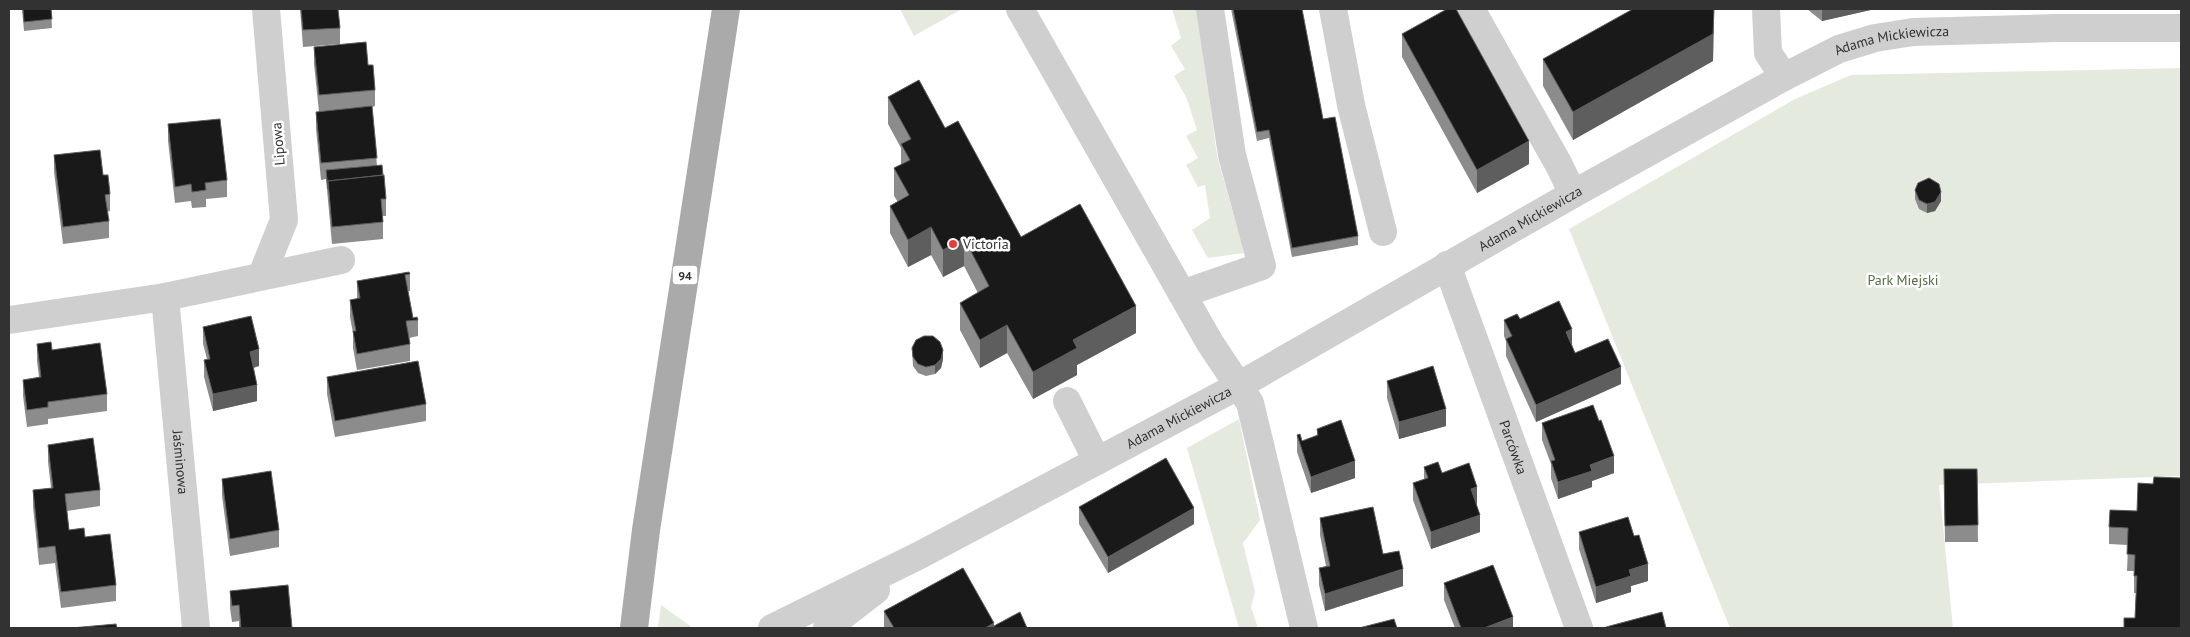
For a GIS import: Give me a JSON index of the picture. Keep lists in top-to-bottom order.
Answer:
{
  "streets": {
    "main road": ["94"],
    "street": [
      "Adama Mickiewicza",
      "Lipowa",
      "Parcówka",
      "Jaśminowa"
    ]
  },
  "crossings": [
    ["Adama Mickiewicza", "Parcówka"]
  ],
  "parks": ["Park Miejski"],
  "places": ["Victoria"]
}
